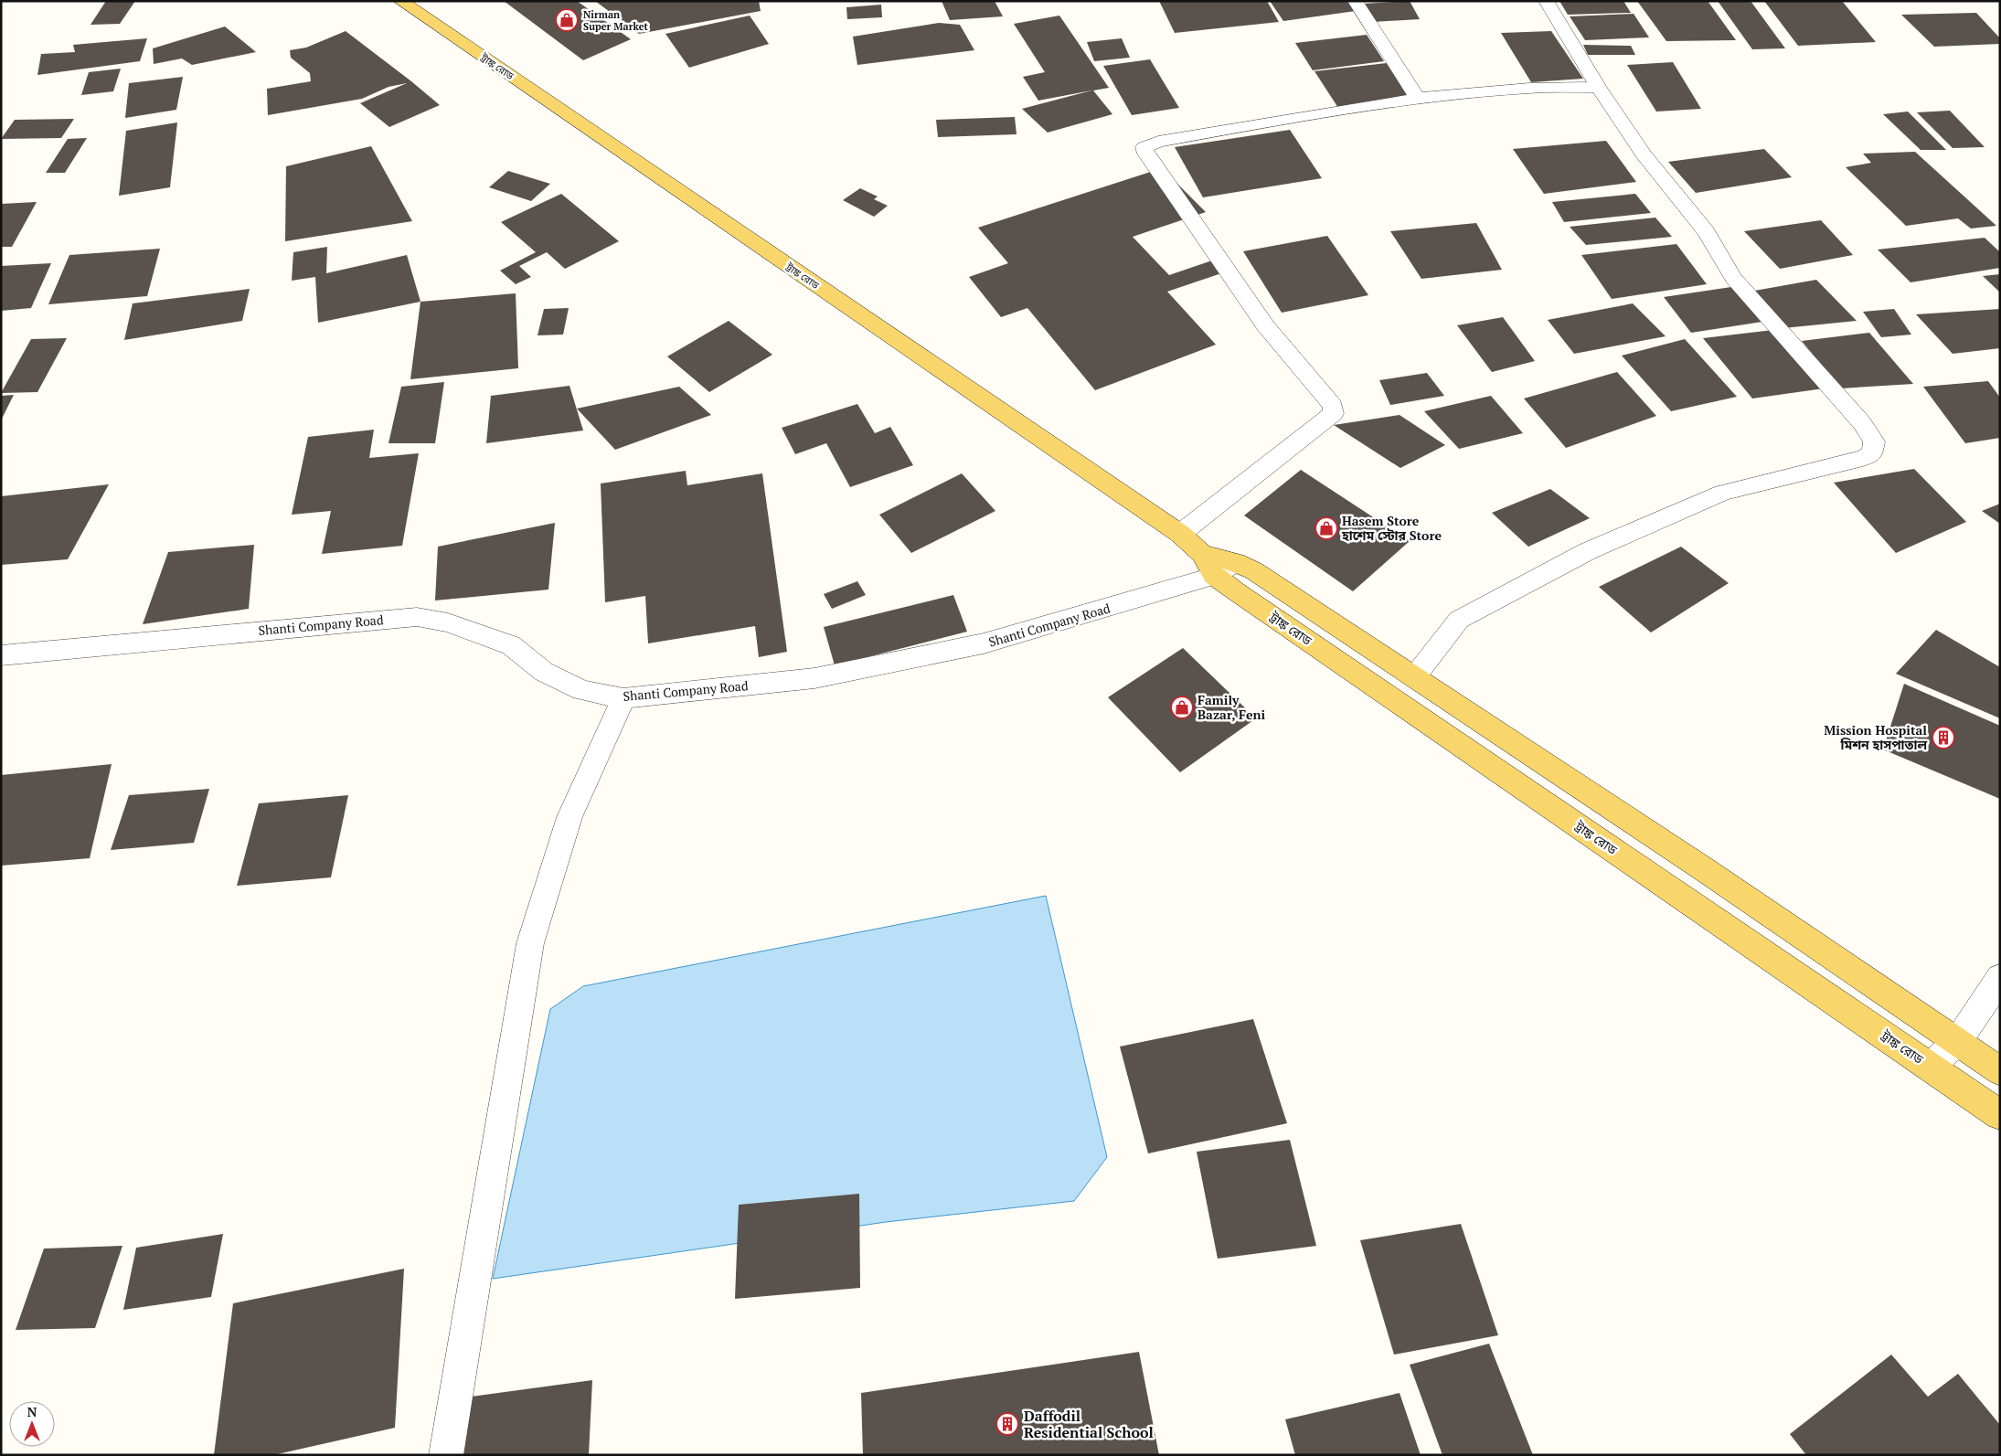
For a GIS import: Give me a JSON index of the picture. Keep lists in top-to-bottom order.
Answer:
{
  "streets": {
    "main road": ["ট্রাঙ্ক রোড"],
    "street": ["Shanti Company Road"]
  },
  "crossings": [
    ["ট্রাঙ্ক রোড", "Shanti Company Road"]
  ],
  "places": {
    "shop": ["Nirman Super Market", "Hasem Store হাশেম স্টোর Store", "Family Bazar, Feni"],
    "building": ["Mission Hospital মিশন হাসপাতাল", "Daffodil Residential School"]
  },
  "north": "top"
}
